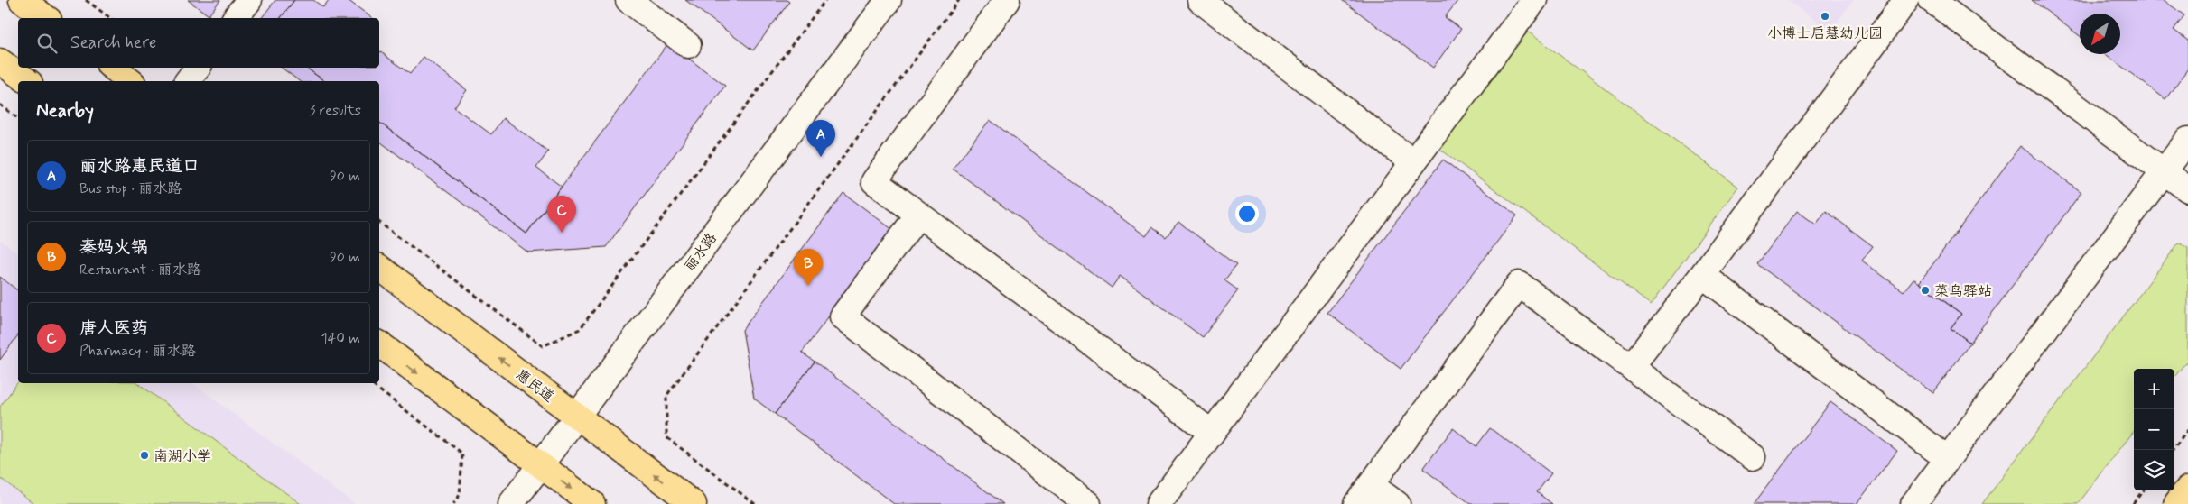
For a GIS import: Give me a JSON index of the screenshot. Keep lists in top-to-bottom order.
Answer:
{
  "streets": {
    "main road": ["惠民道"],
    "street": ["丽水路"]
  },
  "crossings": [
    ["丽水路", "惠民道"]
  ],
  "places": ["小博士启慧幼儿园", "菜鸟驿站", "南湖小学"],
  "north": "bottom left",
  "page": {
    "search": "Search here",
    "heading": ["Nearby", "3 results"],
    "pins": ["A", "C", "B"],
    "list": [
      {
        "mark": "A",
        "name": "丽水路惠民道口",
        "note": "Bus stop · 丽水路",
        "value": "90 m"
      },
      {
        "mark": "B",
        "name": "秦妈火锅",
        "note": "Restaurant · 丽水路",
        "value": "90 m"
      },
      {
        "mark": "C",
        "name": "唐人医药",
        "note": "Pharmacy · 丽水路",
        "value": "140 m"
      }
    ],
    "map_buttons": ["+", "−"]
  }
}
